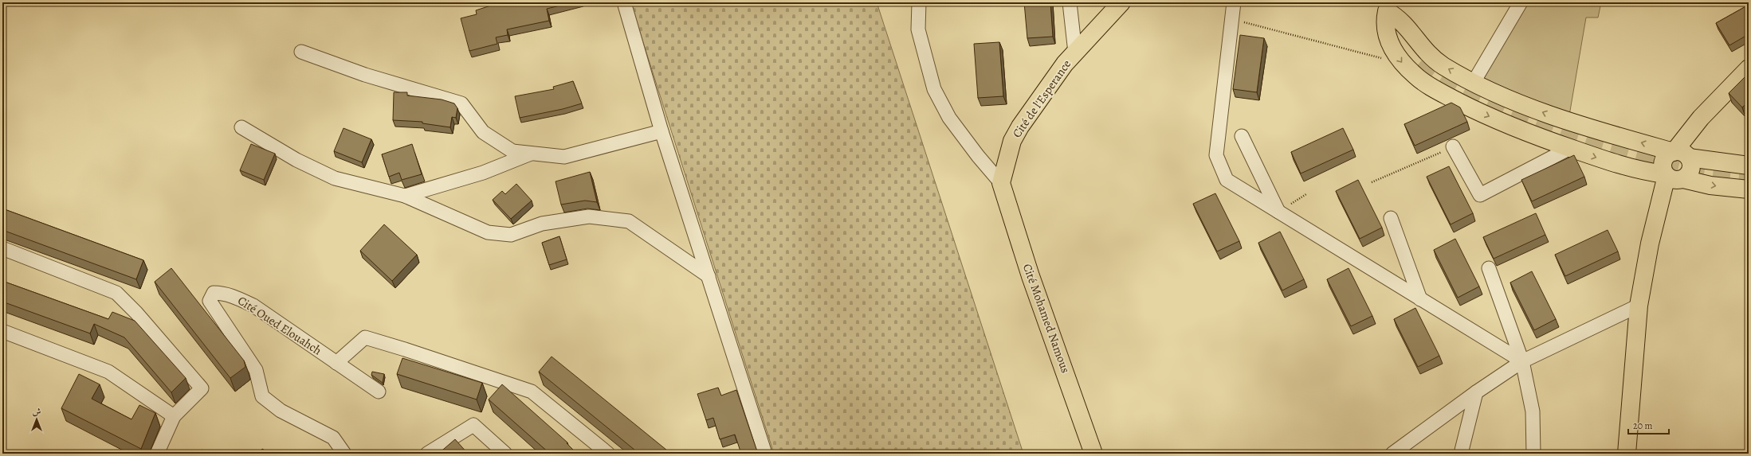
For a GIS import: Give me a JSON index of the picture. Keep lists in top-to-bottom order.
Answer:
{
  "streets": {
    "main road": ["Cité de l'Esperance", "Cité Mohamed Namous"],
    "street": ["Cité Oued Elouahch"]
  },
  "crossings": [
    ["Cité de l'Esperance", "Cité Mohamed Namous"]
  ],
  "scale_bar": "20 m",
  "north": "top"
}
